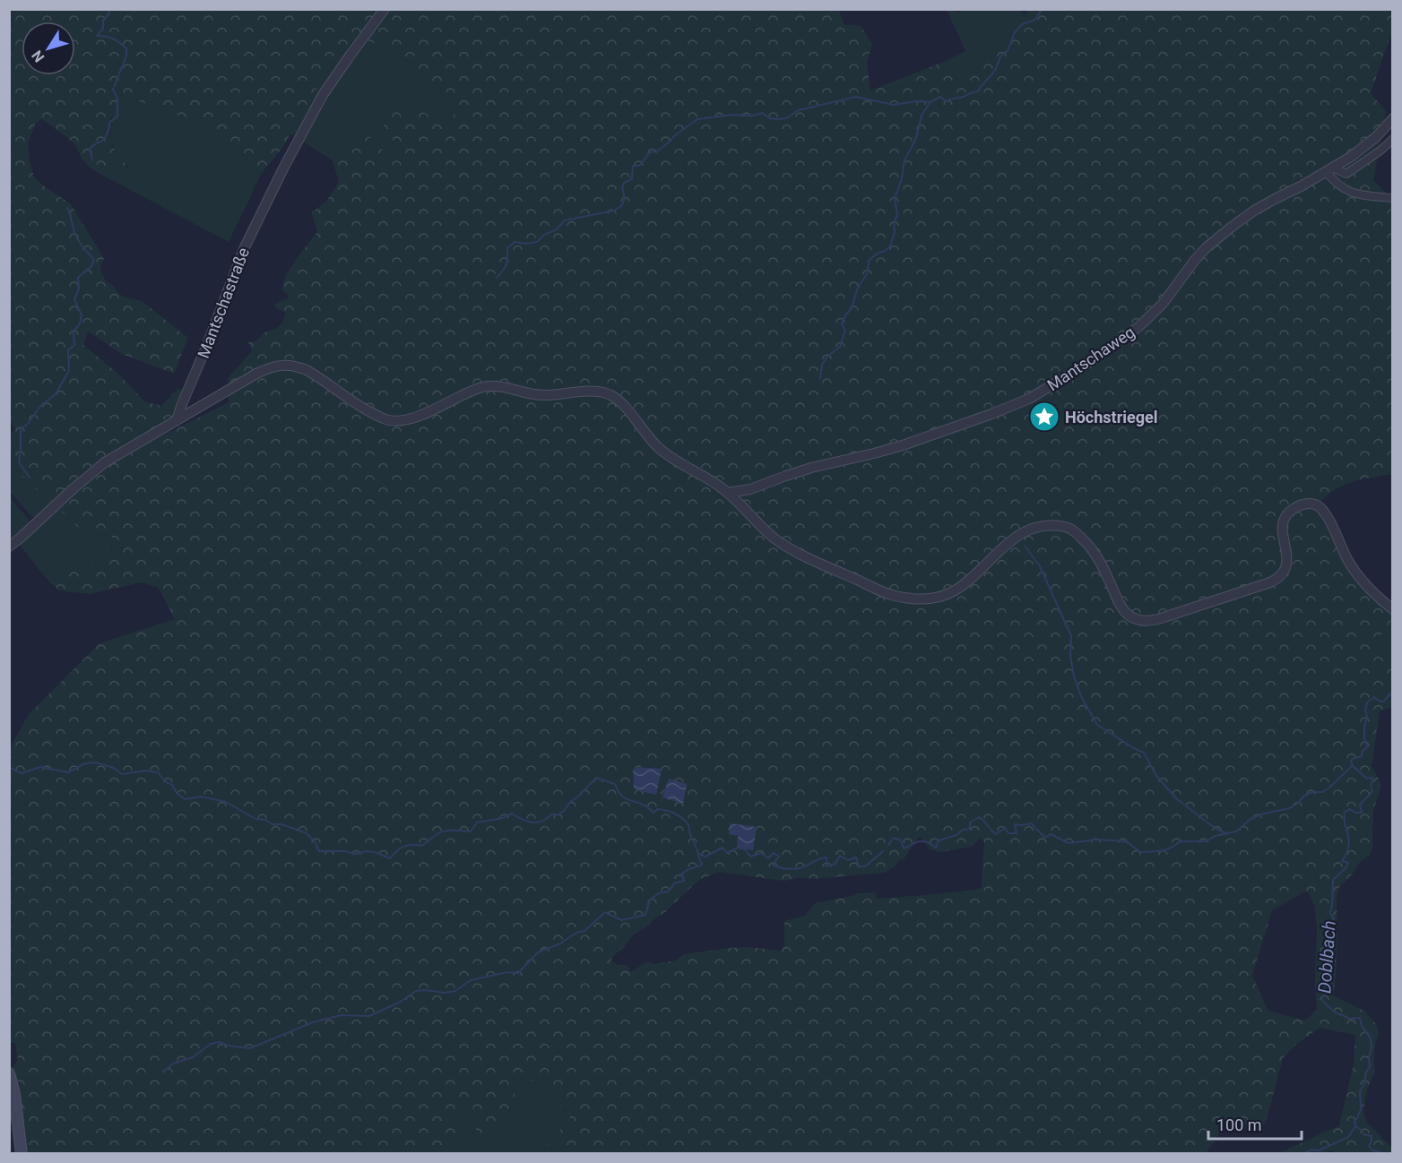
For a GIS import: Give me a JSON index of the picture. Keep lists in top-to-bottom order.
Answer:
{
  "streets": {
    "street": ["Mantschastraße", "Mantschaweg"]
  },
  "water": ["Doblbach"],
  "places": {
    "place": ["Höchstriegel"]
  },
  "scale_bar": "100 m",
  "north": "bottom left"
}
